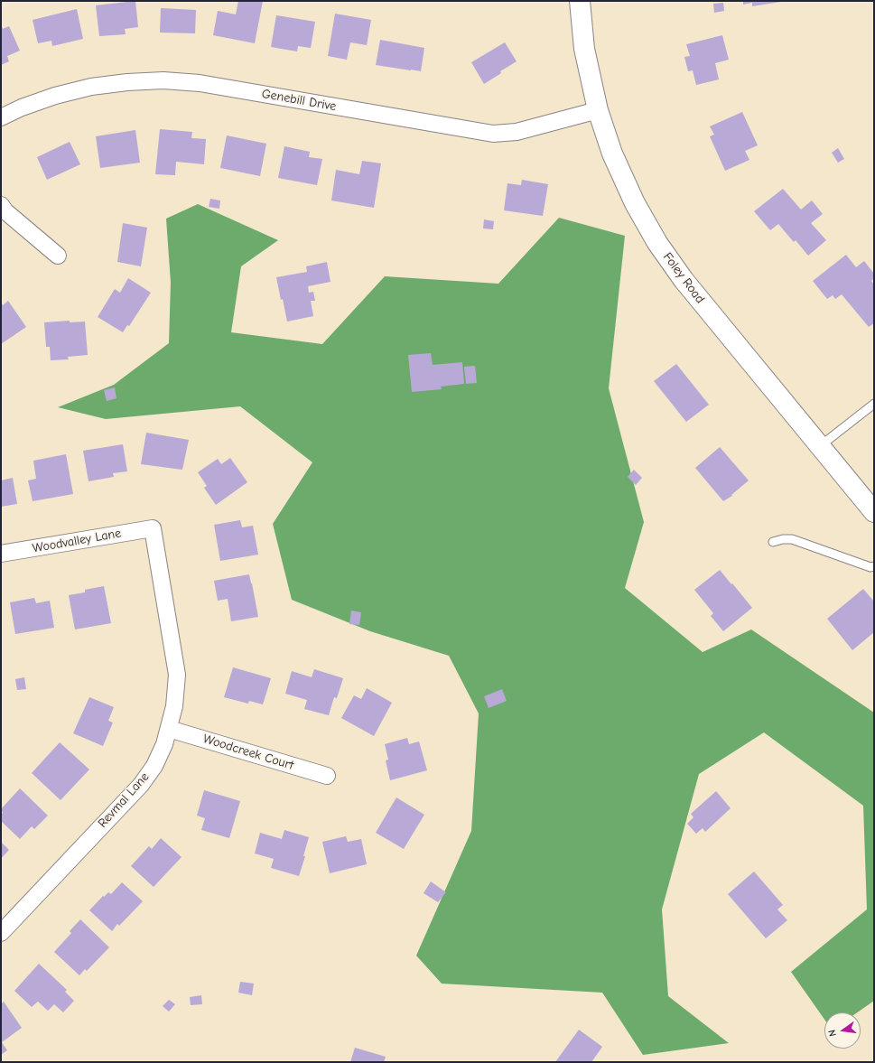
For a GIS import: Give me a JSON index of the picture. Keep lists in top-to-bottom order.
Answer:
{
  "streets": {
    "street": [
      "Genebill Drive",
      "Foley Road",
      "Woodvalley Lane",
      "Woodcreek Court",
      "Revmal Lane"
    ]
  },
  "crossings": [
    ["Genebill Drive", "Foley Road"],
    ["Woodvalley Lane", "Revmal Lane"],
    ["Woodcreek Court", "Revmal Lane"]
  ],
  "north": "left"
}
